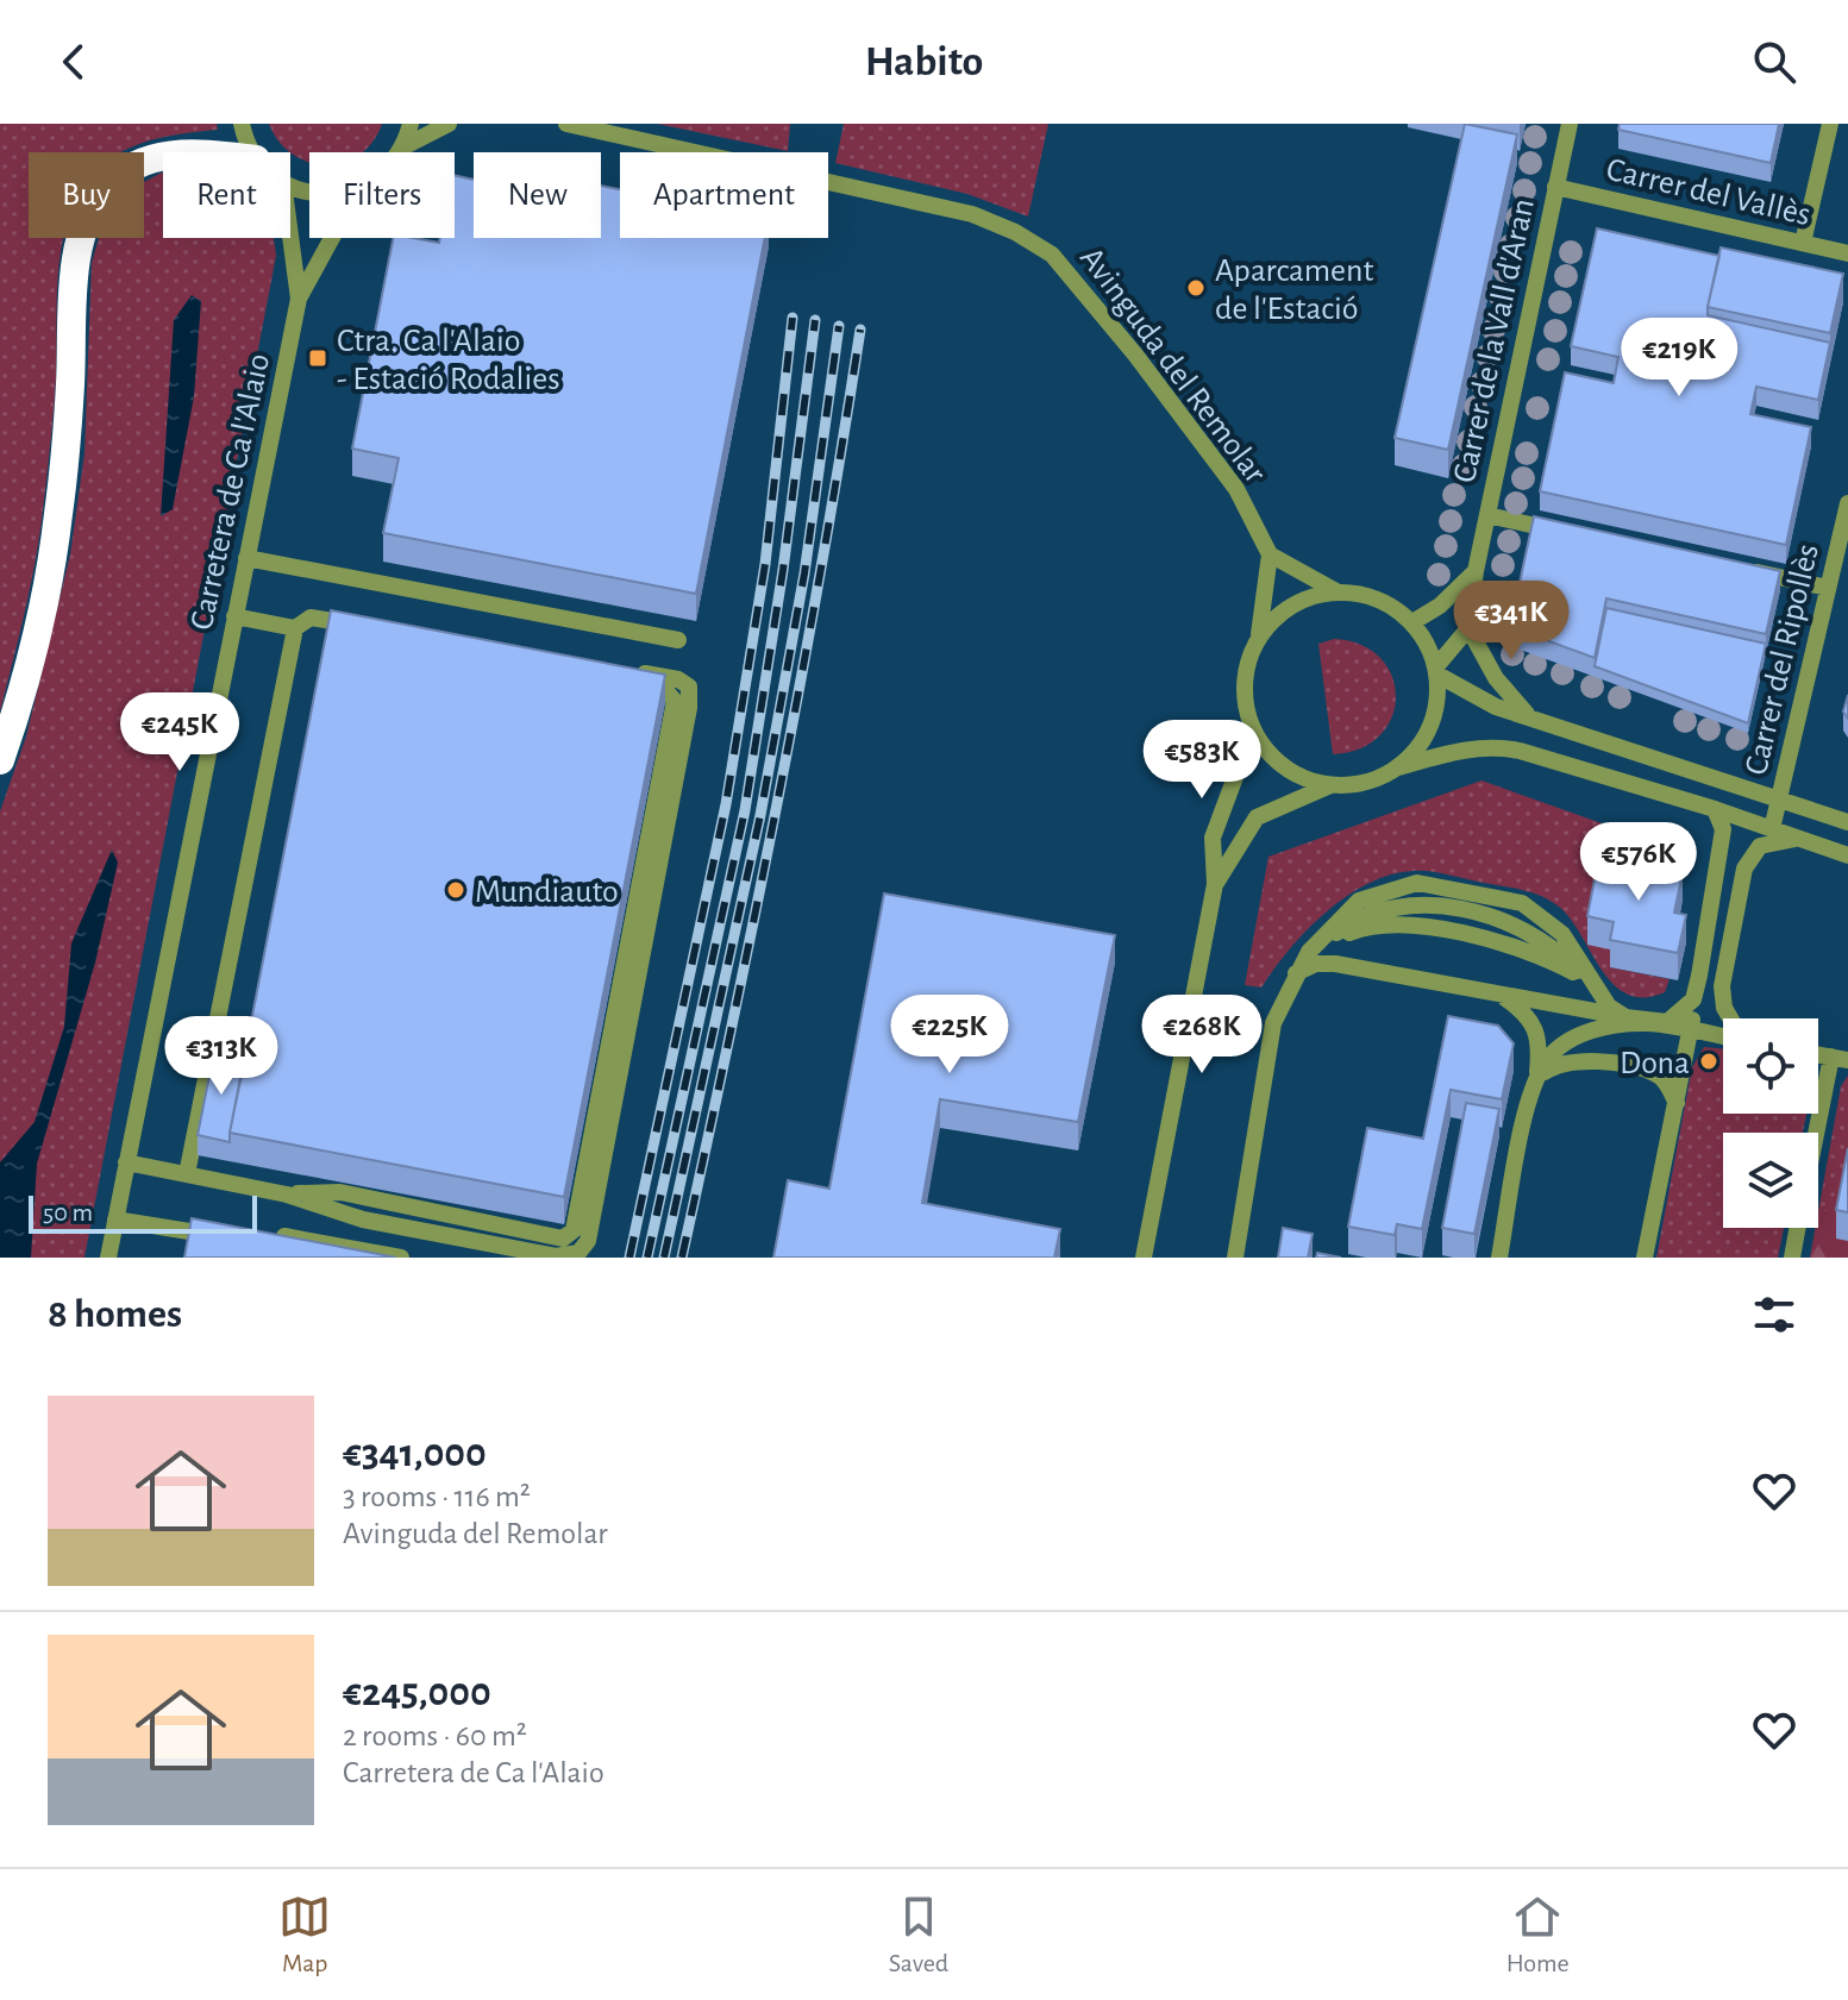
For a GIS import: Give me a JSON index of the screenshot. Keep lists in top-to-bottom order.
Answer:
{
  "streets": {
    "street": [
      "Carrer del Vallès",
      "Carrer de la Vall d'Aran",
      "Avinguda del Remolar",
      "Carretera de Ca l'Alaio",
      "Carrer del Ripollès"
    ]
  },
  "crossings": [
    ["Carrer del Vallès", "Carrer de la Vall d'Aran"]
  ],
  "places": {
    "other": ["Aparcament de l'Estació", "Mundiauto", "Dona"],
    "transit": ["Ctra. Ca l'Alaio - Estació Rodalies"]
  },
  "scale_bar": "50 m",
  "page": {
    "header": "Habito",
    "chip": [
      "Buy",
      "Rent",
      "Filters",
      "New",
      "Apartment"
    ],
    "price": [
      "€219K",
      "€341K",
      "€245K",
      "€583K",
      "€576K",
      "€225K",
      "€268K",
      "€313K"
    ],
    "scale": "50 m",
    "heading": "8 homes",
    "list": [
      {
        "name": "€341,000",
        "note": "3 rooms · 116 m² · Avinguda del Remolar"
      },
      {
        "name": "€245,000",
        "note": "2 rooms · 60 m² · Carretera de Ca l'Alaio"
      }
    ],
    "tabs": ["Map", "Saved", "Home"]
  }
}
